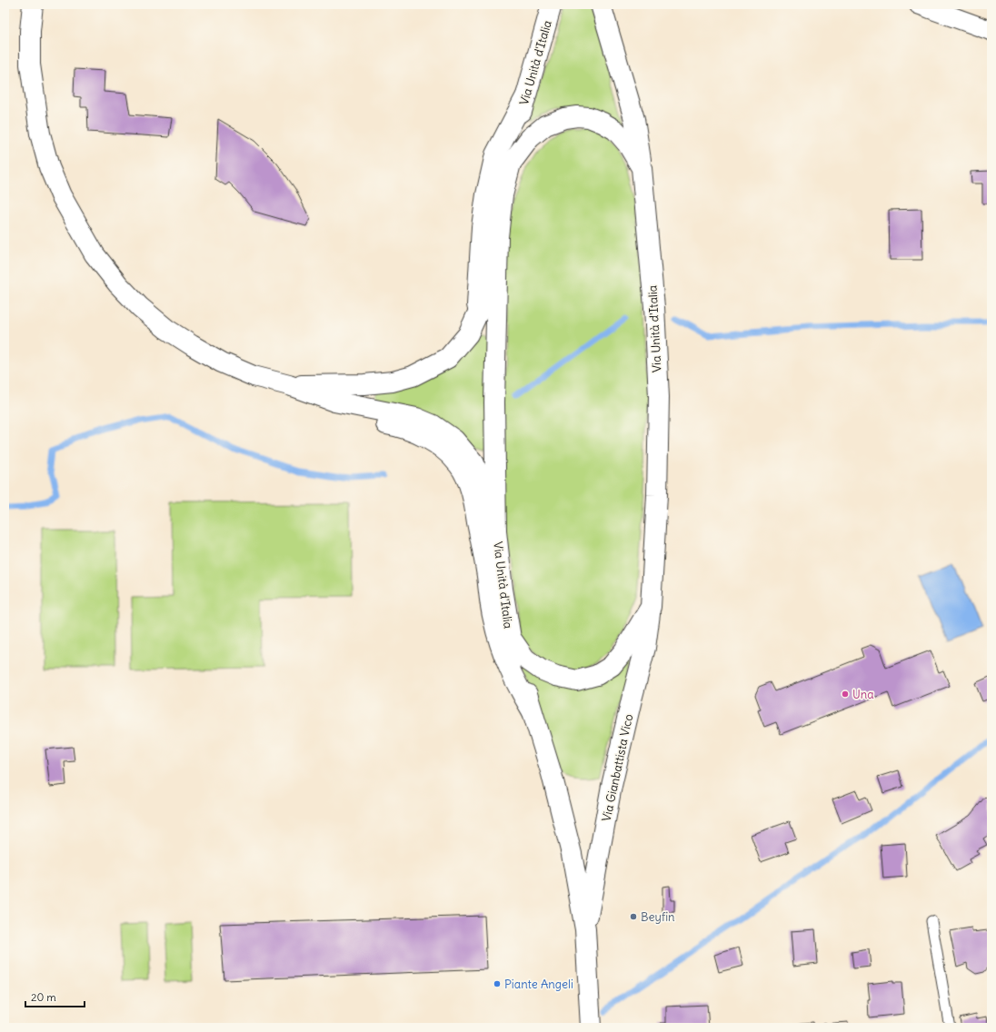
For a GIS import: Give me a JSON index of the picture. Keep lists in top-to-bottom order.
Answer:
{
  "streets": {
    "main road": ["Via Unità d'Italia", "Via Gianbattista Vico"]
  },
  "crossings": [
    ["Via Unità d'Italia", "Via Gianbattista Vico"]
  ],
  "places": ["Una", "Beyfin", "Piante Angeli"],
  "scale_bar": "20 m"
}
